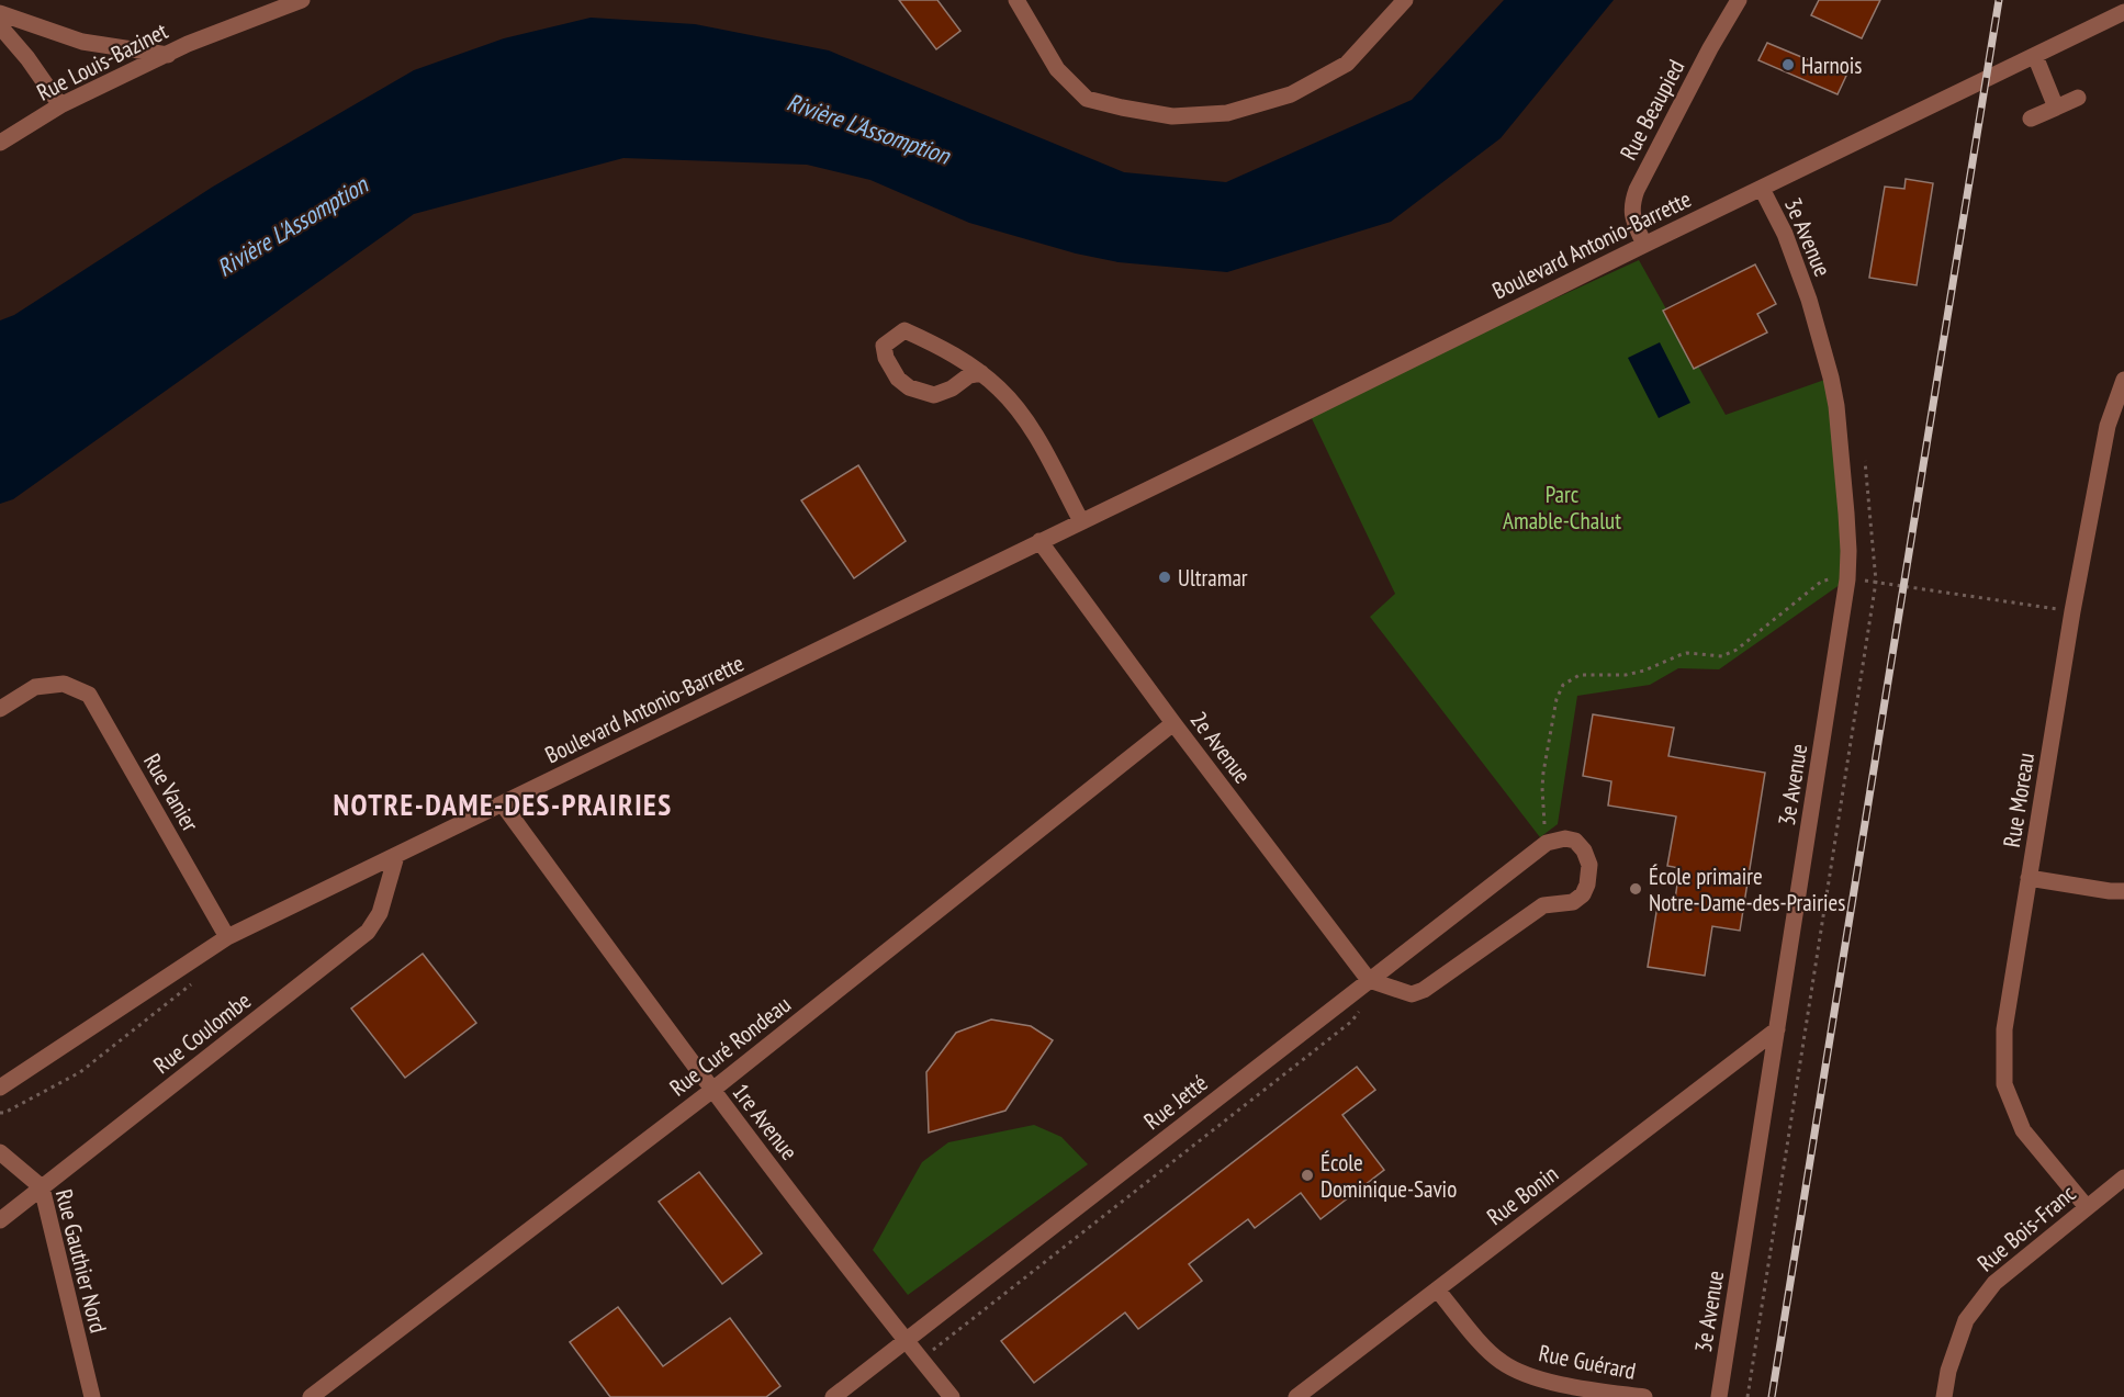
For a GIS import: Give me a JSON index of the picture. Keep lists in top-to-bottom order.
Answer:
{
  "streets": {
    "street": [
      "Rue Louis-Bazinet",
      "Rue Beaupied",
      "3e Avenue",
      "Boulevard Antonio-Barrette",
      "2e Avenue",
      "Rue Vanier",
      "Rue Moreau",
      "Rue Coulombe",
      "Rue Curé Rondeau",
      "Rue Jetté",
      "1re Avenue",
      "Rue Bonin",
      "Rue Bois-Franc",
      "Rue Gauthier Nord",
      "Rue Guérard"
    ]
  },
  "crossings": [
    ["Rue Beaupied", "Boulevard Antonio-Barrette"],
    ["3e Avenue", "Boulevard Antonio-Barrette"],
    ["3e Avenue", "Rue Bonin"],
    ["Boulevard Antonio-Barrette", "2e Avenue"],
    ["Boulevard Antonio-Barrette", "Rue Vanier"],
    ["Boulevard Antonio-Barrette", "Rue Coulombe"],
    ["Boulevard Antonio-Barrette", "1re Avenue"],
    ["2e Avenue", "Rue Curé Rondeau"],
    ["2e Avenue", "Rue Jetté"],
    ["Rue Moreau", "Rue Bois-Franc"],
    ["Rue Coulombe", "Rue Gauthier Nord"],
    ["Rue Curé Rondeau", "1re Avenue"],
    ["Rue Jetté", "1re Avenue"],
    ["Rue Bonin", "Rue Guérard"]
  ],
  "districts": ["NOTRE-DAME-DES-PRAIRIES"],
  "water": ["Rivière L'Assomption"],
  "parks": ["Parc Amable-Chalut"],
  "places": [
    "Harnois",
    "Ultramar",
    "École primaire Notre-Dame-des-Prairies",
    "École Dominique-Savio"
  ]
}
